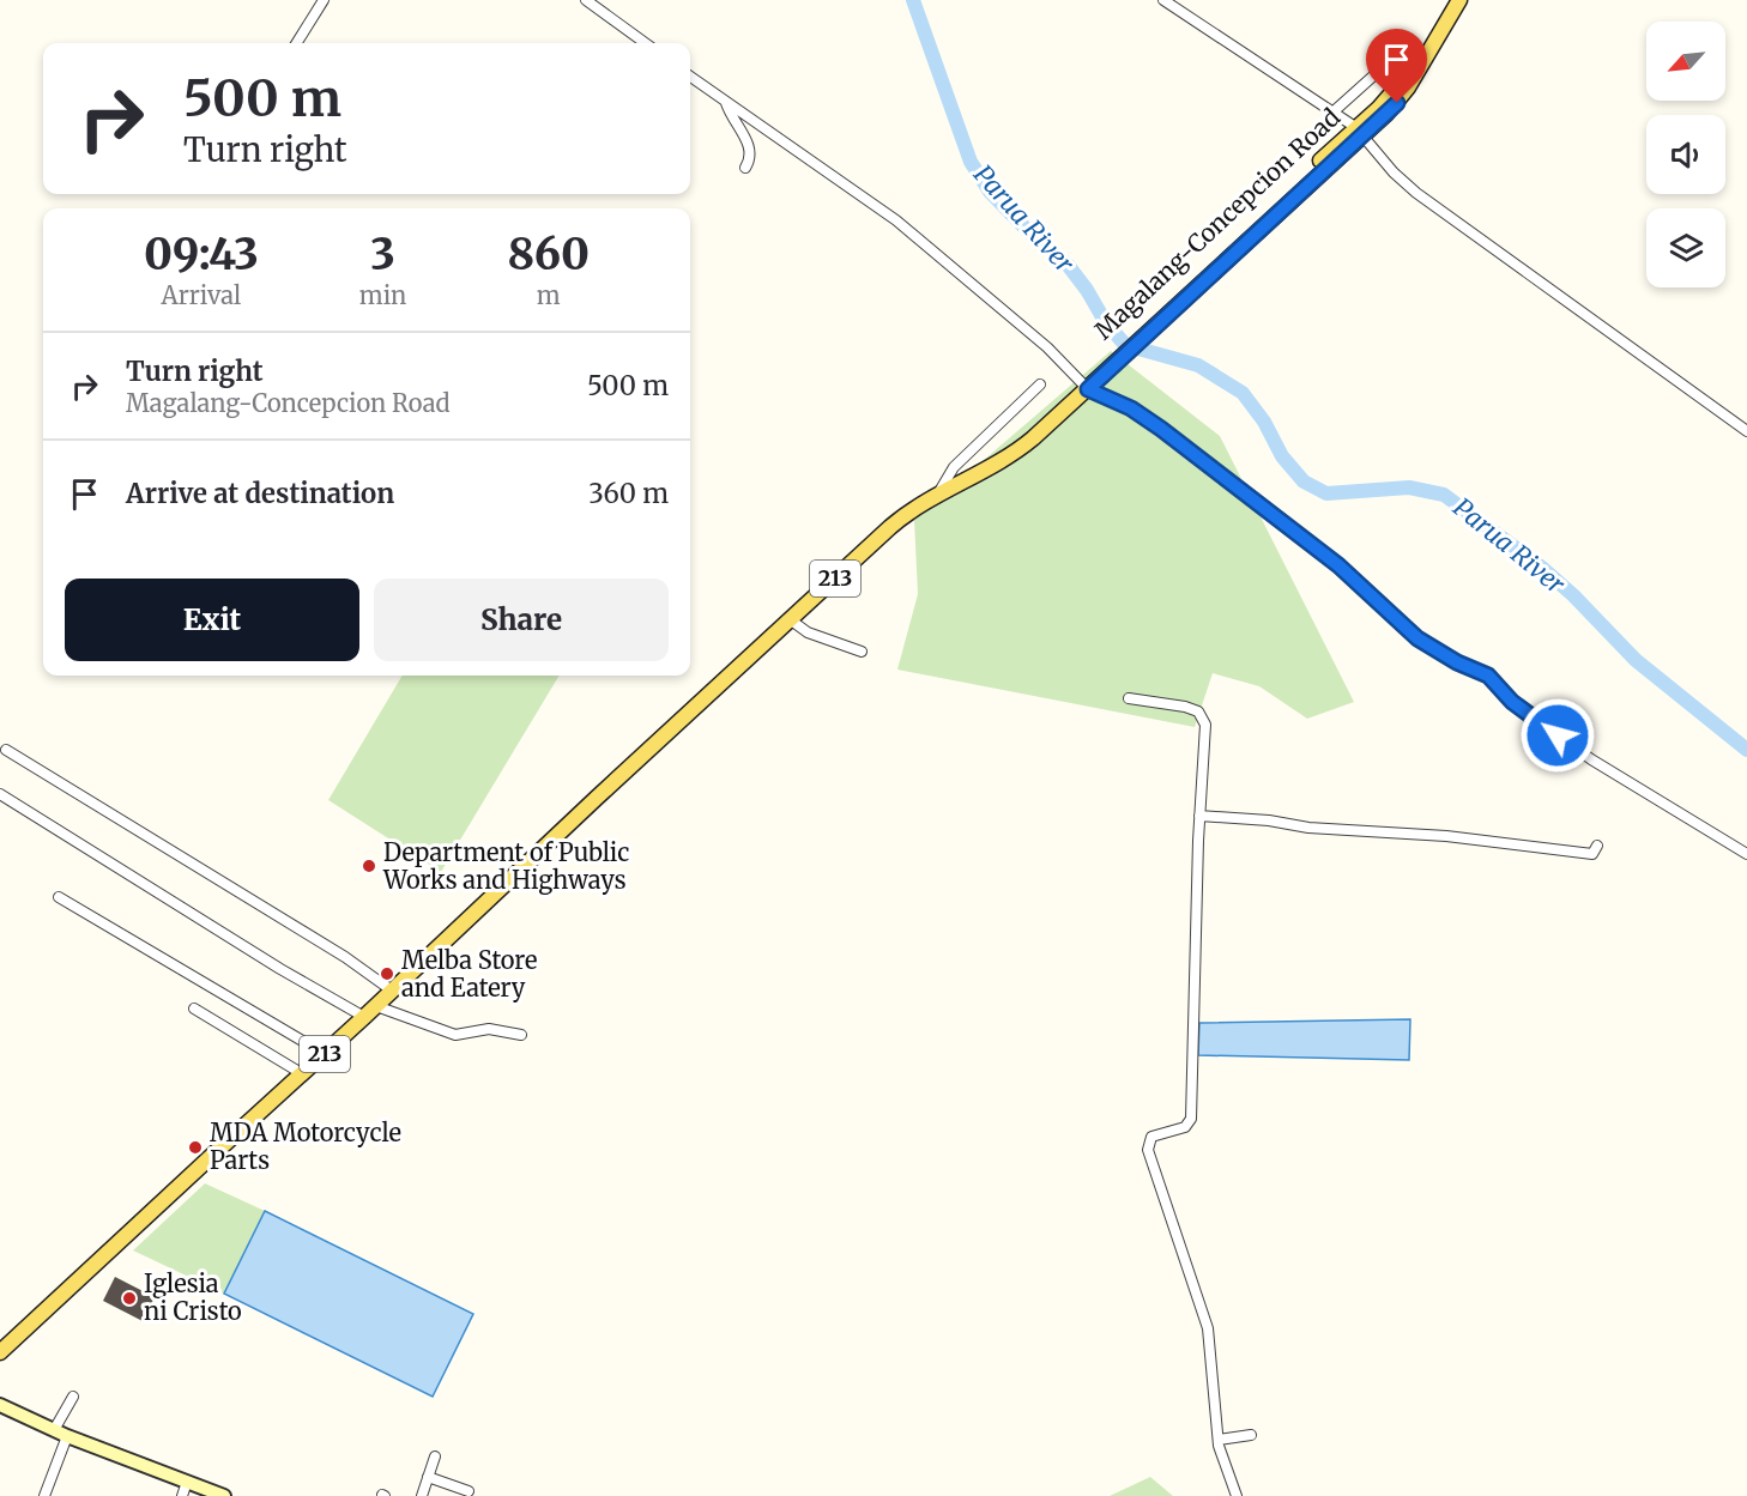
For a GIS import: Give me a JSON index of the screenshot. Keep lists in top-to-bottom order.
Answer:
{
  "streets": {
    "main road": ["Magalang-Concepcion Road", "213"]
  },
  "water": ["Parua River"],
  "places": [
    "Department of Public Works and Highways",
    "Melba Store and Eatery",
    "MDA Motorcycle Parts",
    "Iglesia ni Cristo"
  ],
  "north": "bottom left",
  "page": {
    "turn": ["500 m", "Turn right"],
    "eta": [
      "09:43",
      "Arrival",
      "3",
      "min",
      "860",
      "m"
    ],
    "list": [
      {
        "name": "Turn right",
        "note": "Magalang-Concepcion Road",
        "value": "500 m"
      },
      {
        "name": "Arrive at destination",
        "value": "360 m"
      }
    ],
    "buttons": ["Exit", "Share"]
  }
}
